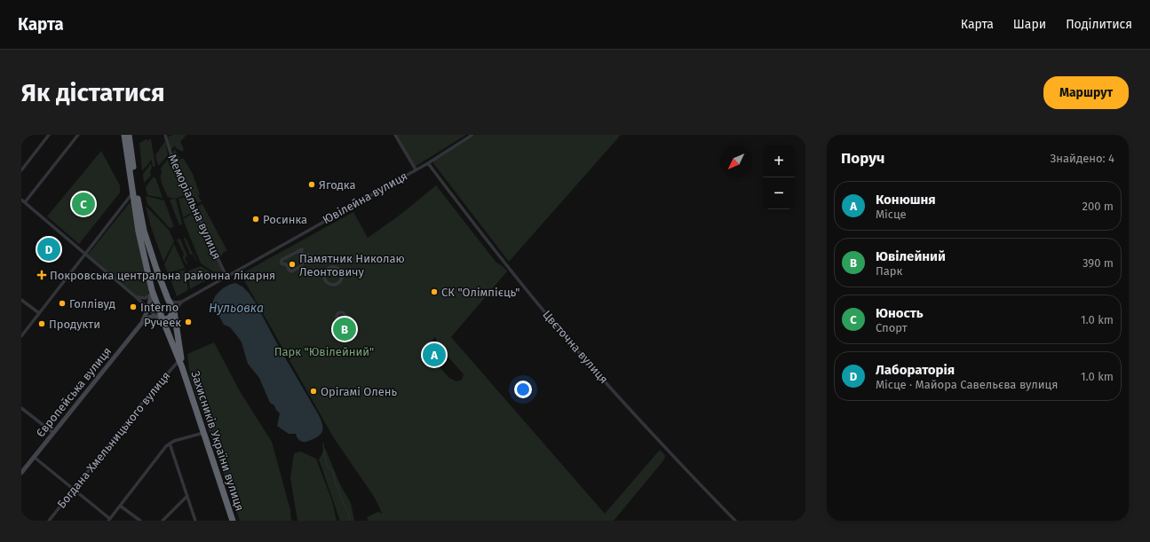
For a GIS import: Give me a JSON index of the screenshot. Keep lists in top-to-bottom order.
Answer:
{
  "streets": {
    "highway": ["Захисників України вулиця"],
    "street": [
      "Ювілейна вулиця",
      "Меморіальна вулиця",
      "Цвєточна вулиця",
      "Європейська вулиця",
      "Богдана Хмельницького вулиця"
    ]
  },
  "crossings": [
    ["Ювілейна вулиця", "Меморіальна вулиця"],
    ["Ювілейна вулиця", "Цвєточна вулиця"],
    ["Ювілейна вулиця", "Захисників України вулиця"],
    ["Європейська вулиця", "Захисників України вулиця"],
    ["Богдана Хмельницького вулиця", "Захисників України вулиця"]
  ],
  "water": ["Нульовка"],
  "parks": ["Парк \"Ювілейний\""],
  "places": {
    "other": [
      "Ягодка",
      "Росинка",
      "Памятник Николаю Леонтовичу",
      "СК \"Олімпієць\"",
      "Голлівуд",
      "Interno",
      "Ручеек",
      "Продукти",
      "Орігамі Олень"
    ],
    "health": ["Покровська центральна районна лікарня"]
  },
  "north": "bottom left",
  "page": {
    "header": "Карта",
    "nav": ["Карта", "Шари", "Поділитися"],
    "buttons": "Маршрут",
    "title": "Як дістатися",
    "heading": ["Поруч", "Знайдено: 4"],
    "map_buttons": ["+", "−"],
    "list": [
      {
        "mark": "A",
        "name": "Конюшня",
        "note": "Місце",
        "value": "200 m"
      },
      {
        "mark": "B",
        "name": "Ювілейний",
        "note": "Парк",
        "value": "390 m"
      },
      {
        "mark": "C",
        "name": "Юность",
        "note": "Спорт",
        "value": "1.0 km"
      },
      {
        "mark": "D",
        "name": "Лабораторія",
        "note": "Місце · Майора Савельєва вулиця",
        "value": "1.0 km"
      }
    ],
    "pins": [
      "C",
      "D",
      "B",
      "A"
    ]
  }
}
